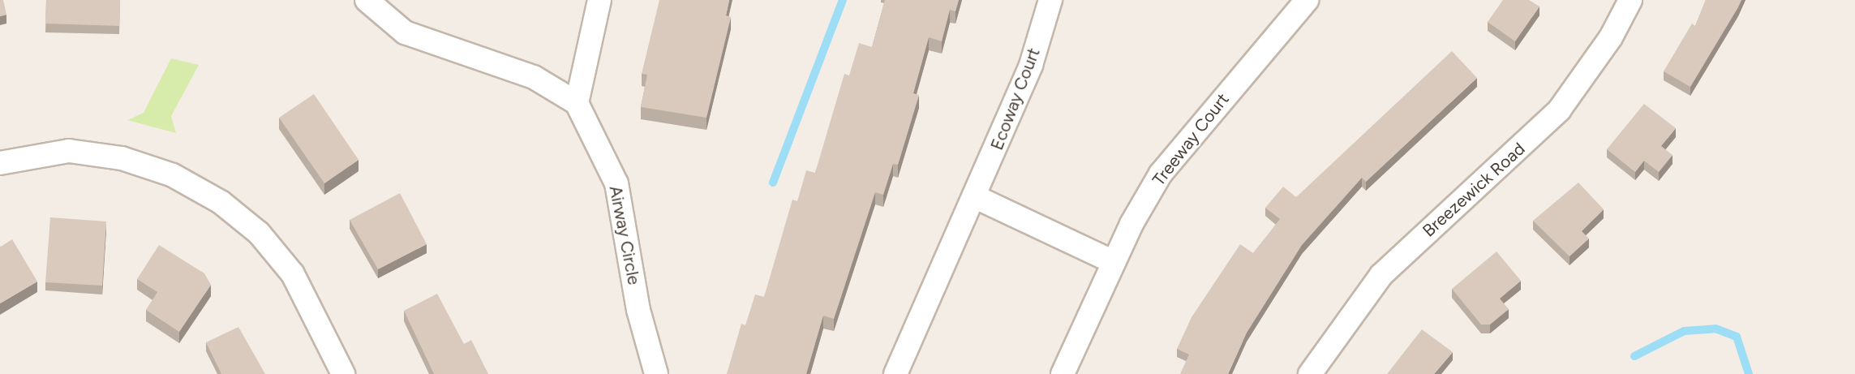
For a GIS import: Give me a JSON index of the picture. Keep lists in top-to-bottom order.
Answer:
{
  "streets": {
    "street": [
      "Ecoway Court",
      "Treeway Court",
      "Breezewick Road",
      "Airway Circle"
    ]
  }
}
